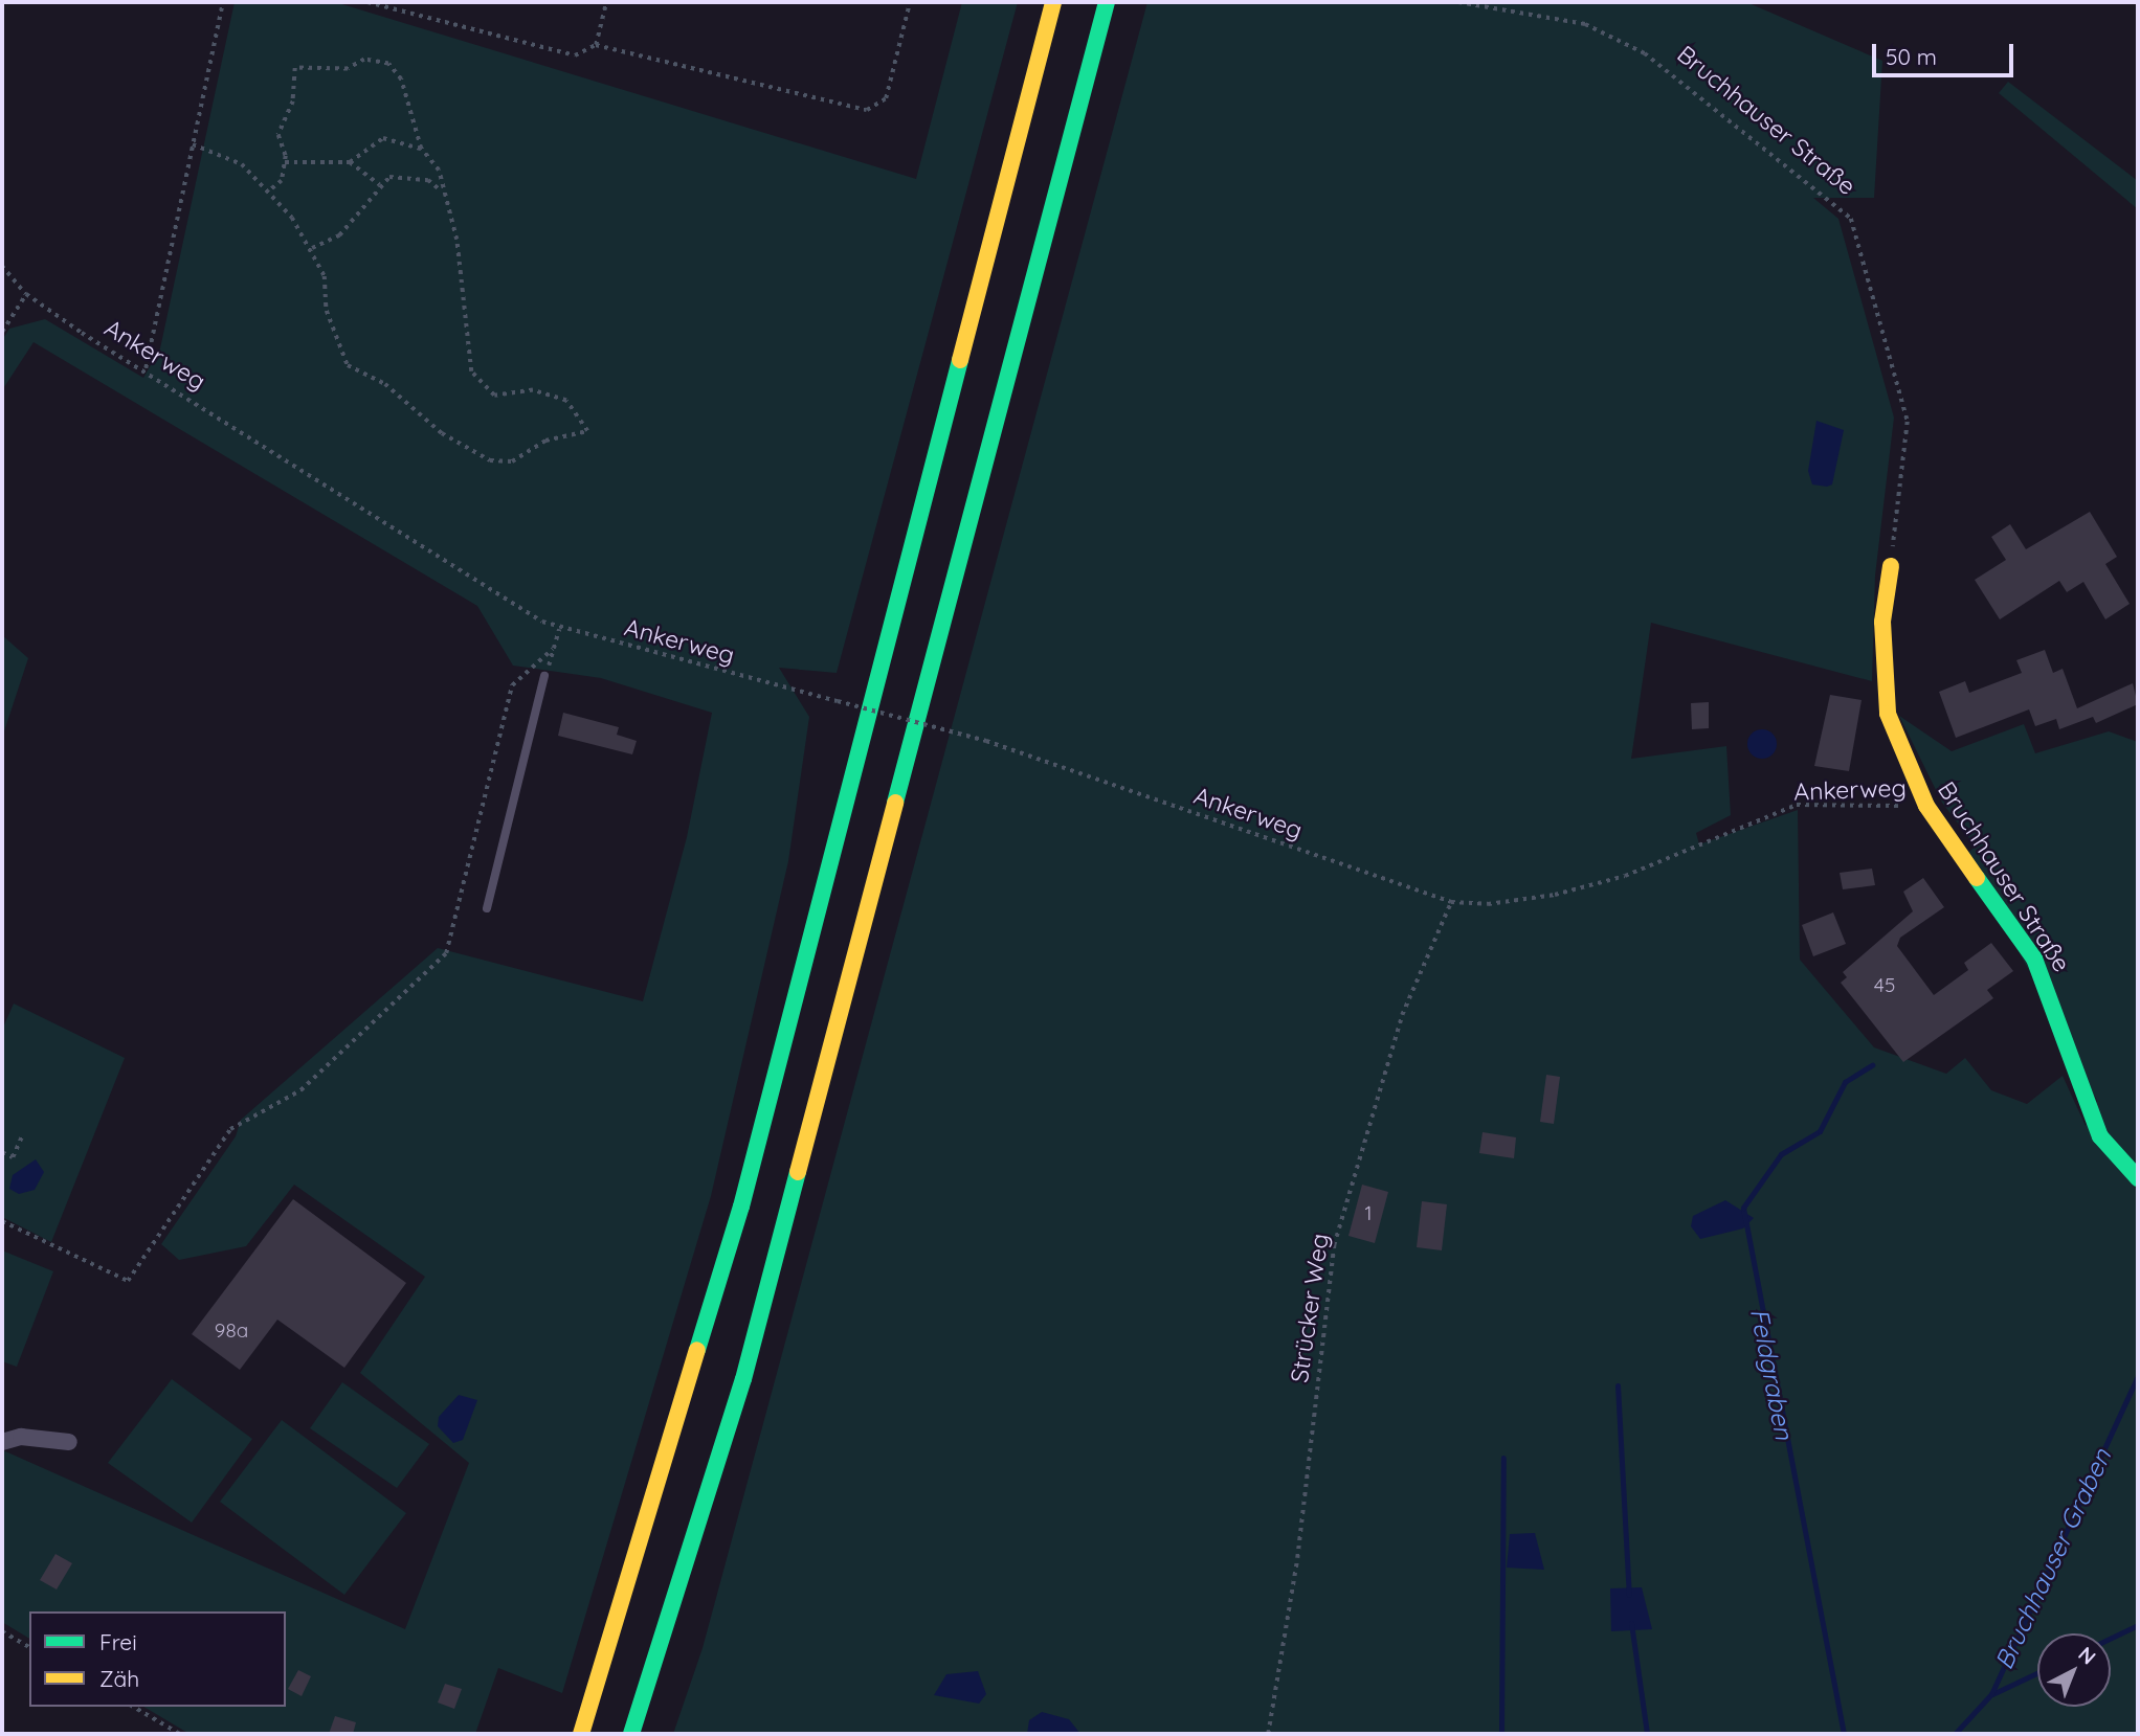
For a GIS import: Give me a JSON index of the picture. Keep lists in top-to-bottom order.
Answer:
{
  "streets": {
    "main road": ["Bruchhauser Straße"],
    "path": ["Ankerweg", "Strücker Weg"]
  },
  "crossings": [
    ["Bruchhauser Straße", "Ankerweg"],
    ["Ankerweg", "Strücker Weg"]
  ],
  "water": ["Feldgraben", "Bruchhauser Graben"],
  "house_numbers": ["45", "1", "98a"],
  "legend": ["Frei", "Zäh"],
  "scale_bar": "50 m",
  "north": "top right"
}
